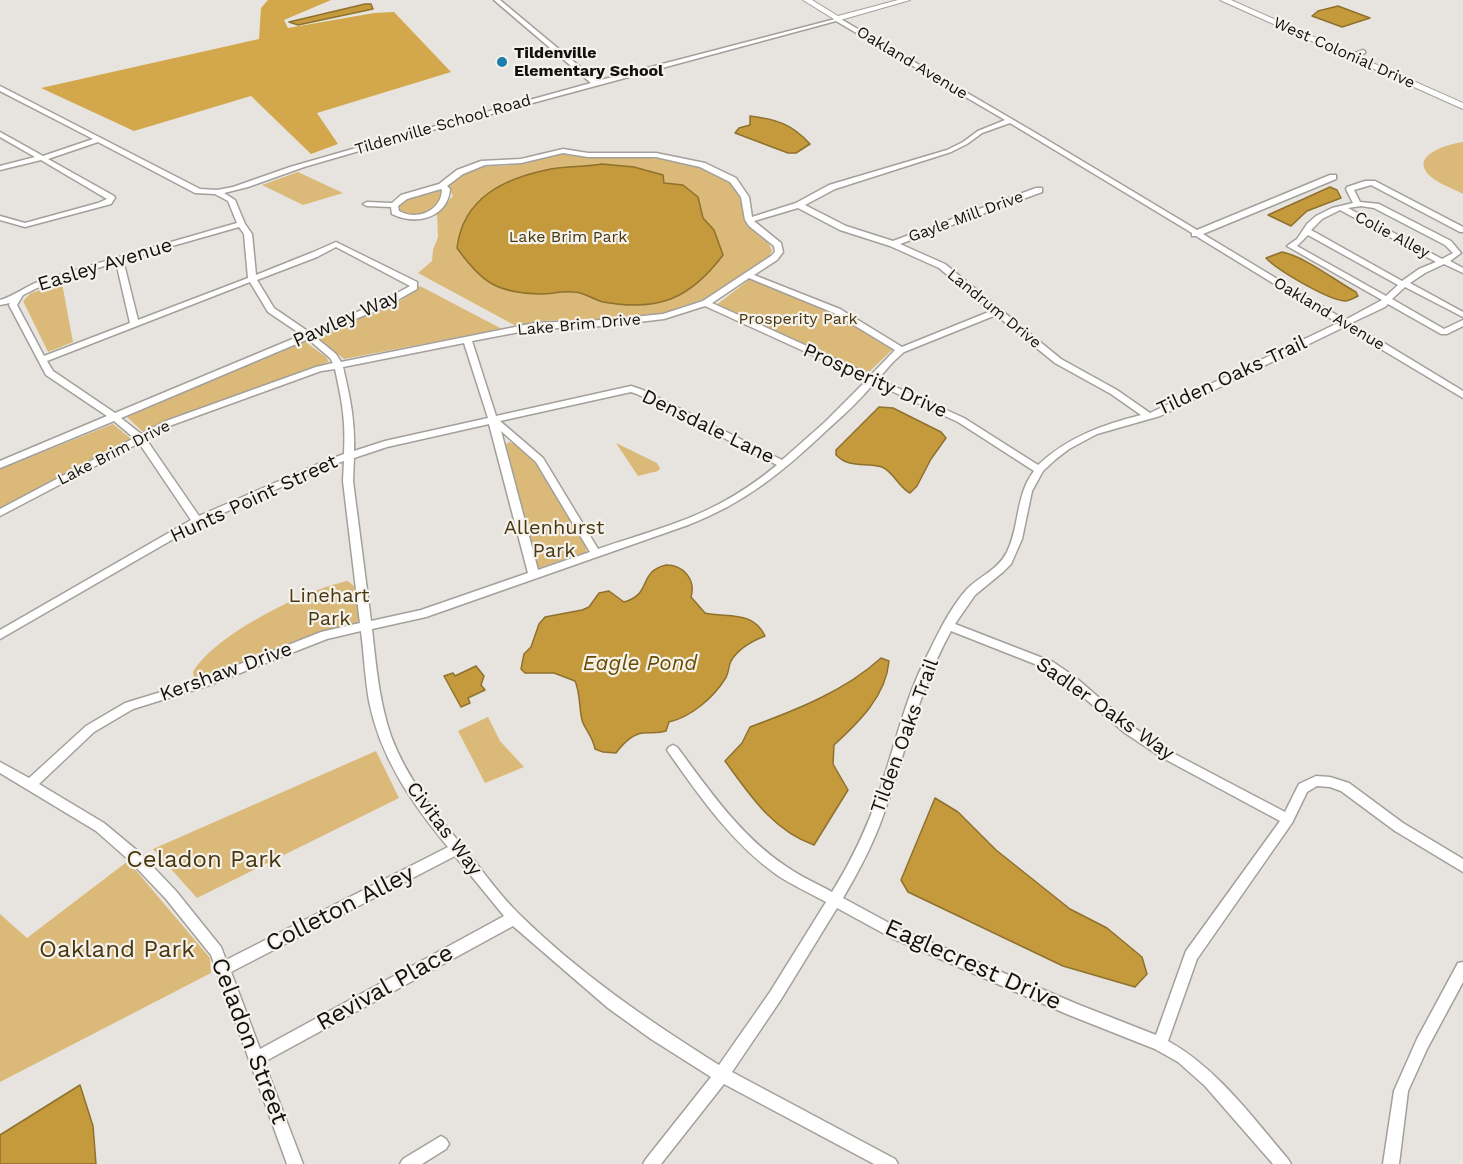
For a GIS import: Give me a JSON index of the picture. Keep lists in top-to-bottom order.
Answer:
{
  "streets": {
    "highway": ["West Colonial Drive"],
    "main road": ["Tildenville School Road"],
    "street": [
      "Oakland Avenue",
      "Gayle Mill Drive",
      "Colie Alley",
      "Easley Avenue",
      "Landrum Drive",
      "Pawley Way",
      "Lake Brim Drive",
      "Tilden Oaks Trail",
      "Prosperity Drive",
      "Densdale Lane",
      "Hunts Point Street",
      "Kershaw Drive",
      "Sadler Oaks Way",
      "Civitas Way",
      "Colleton Alley",
      "Eaglecrest Drive",
      "Revival Place",
      "Celadon Street"
    ]
  },
  "crossings": [
    ["Oakland Avenue", "Tildenville School Road"],
    ["Oakland Avenue", "Tilden Oaks Trail"],
    ["Gayle Mill Drive", "Landrum Drive"],
    ["Colie Alley", "Tilden Oaks Trail"],
    ["Easley Avenue", "Pawley Way"],
    ["Easley Avenue", "Lake Brim Drive"],
    ["Easley Avenue", "Hunts Point Street"],
    ["Landrum Drive", "Tilden Oaks Trail"],
    ["Lake Brim Drive", "Prosperity Drive"],
    ["Lake Brim Drive", "Civitas Way"],
    ["Tilden Oaks Trail", "Prosperity Drive"],
    ["Tilden Oaks Trail", "Sadler Oaks Way"],
    ["Tilden Oaks Trail", "Civitas Way"],
    ["Tilden Oaks Trail", "Eaglecrest Drive"],
    ["Prosperity Drive", "Kershaw Drive"],
    ["Densdale Lane", "Hunts Point Street"],
    ["Densdale Lane", "Kershaw Drive"],
    ["Hunts Point Street", "Civitas Way"],
    ["Kershaw Drive", "Civitas Way"],
    ["Kershaw Drive", "Celadon Street"],
    ["Civitas Way", "Colleton Alley"],
    ["Civitas Way", "Revival Place"],
    ["Colleton Alley", "Celadon Street"],
    ["Revival Place", "Celadon Street"]
  ],
  "water": ["Eagle Pond"],
  "parks": [
    "Lake Brim Park",
    "Prosperity Park",
    "Allenhurst Park",
    "Linehart Park",
    "Celadon Park",
    "Oakland Park"
  ],
  "places": ["Tildenville Elementary School"]
}
